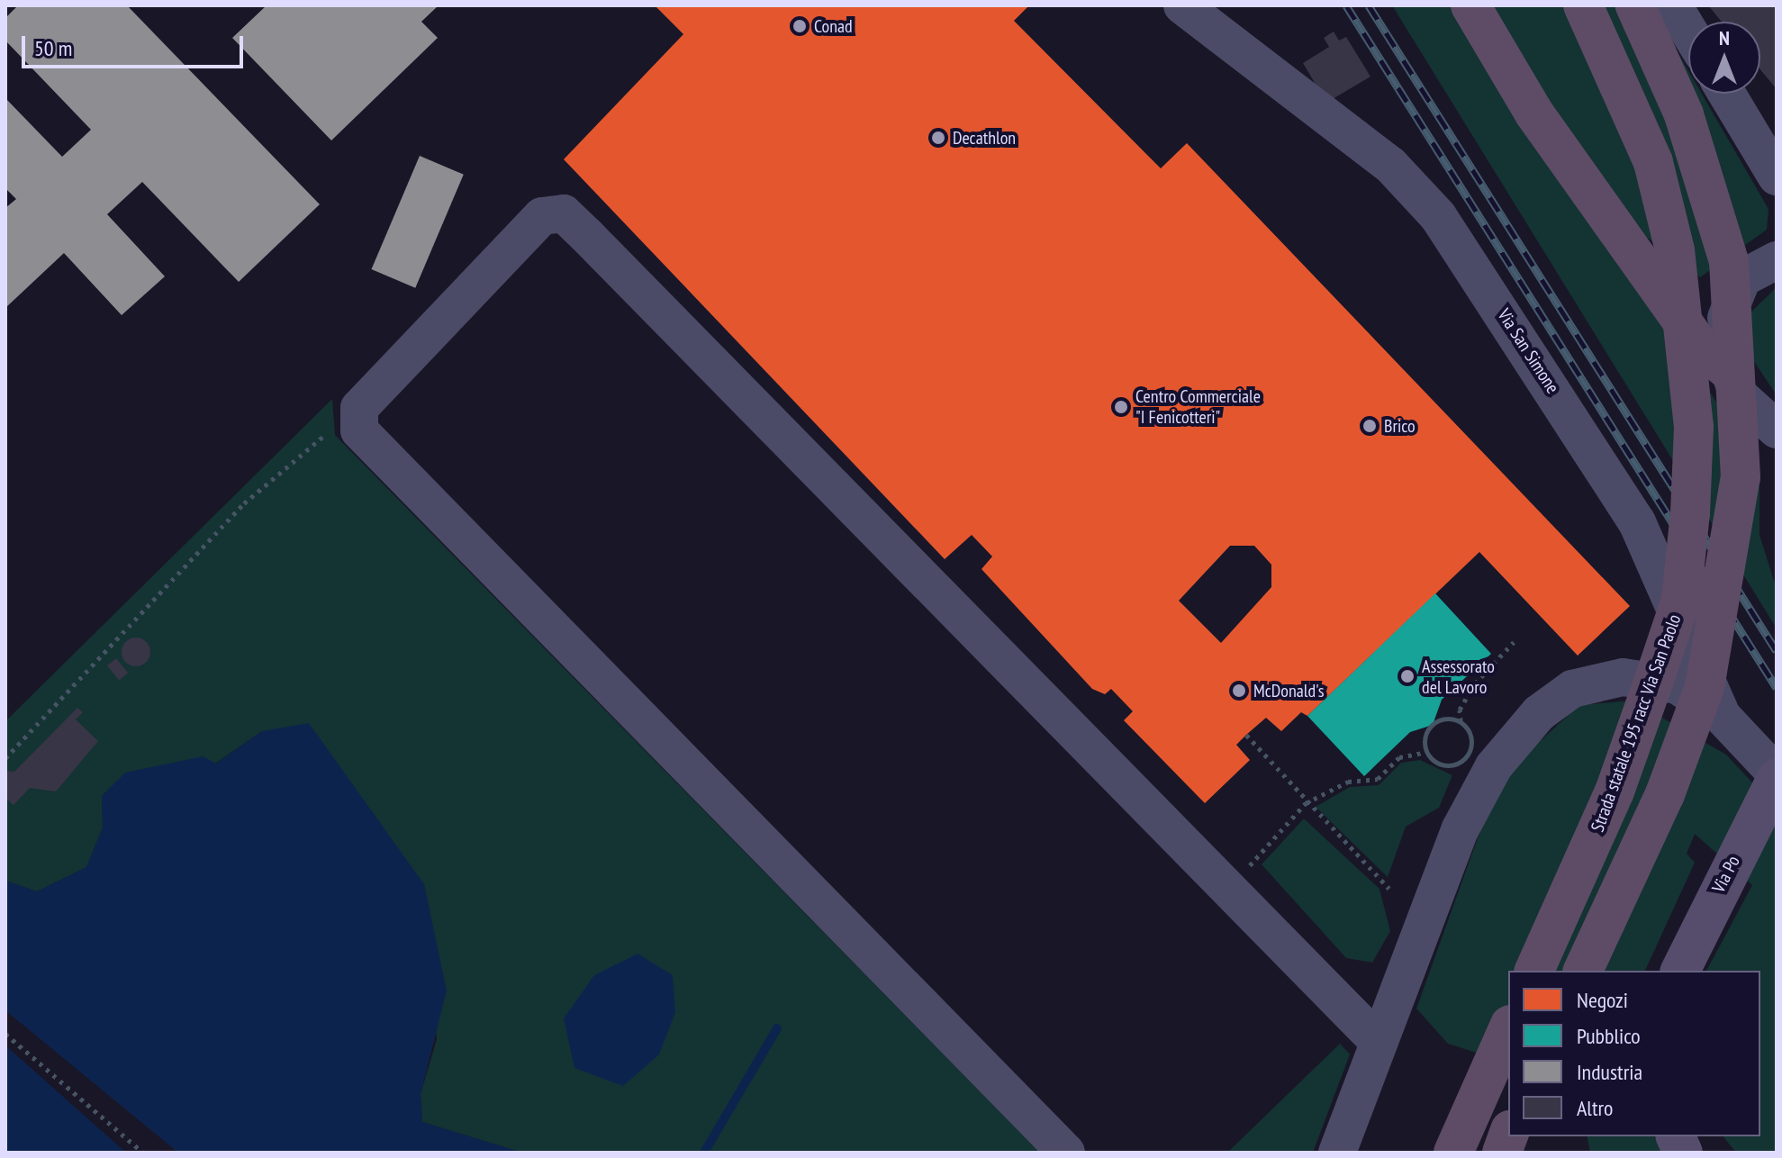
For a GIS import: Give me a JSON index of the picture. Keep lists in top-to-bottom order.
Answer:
{
  "streets": {
    "highway": ["Strada statale 195 racc Via San Paolo"],
    "main road": ["Via Po"],
    "street": ["Via San Simone"]
  },
  "crossings": [
    ["Via San Simone", "Via Po"]
  ],
  "places": [
    "Conad",
    "Decathlon",
    "Centro Commerciale \"I Fenicotteri\"",
    "Brico",
    "Assessorato del Lavoro",
    "McDonald's"
  ],
  "legend": [
    "Negozi",
    "Pubblico",
    "Industria",
    "Altro"
  ],
  "scale_bar": "50 m",
  "north": "top"
}
